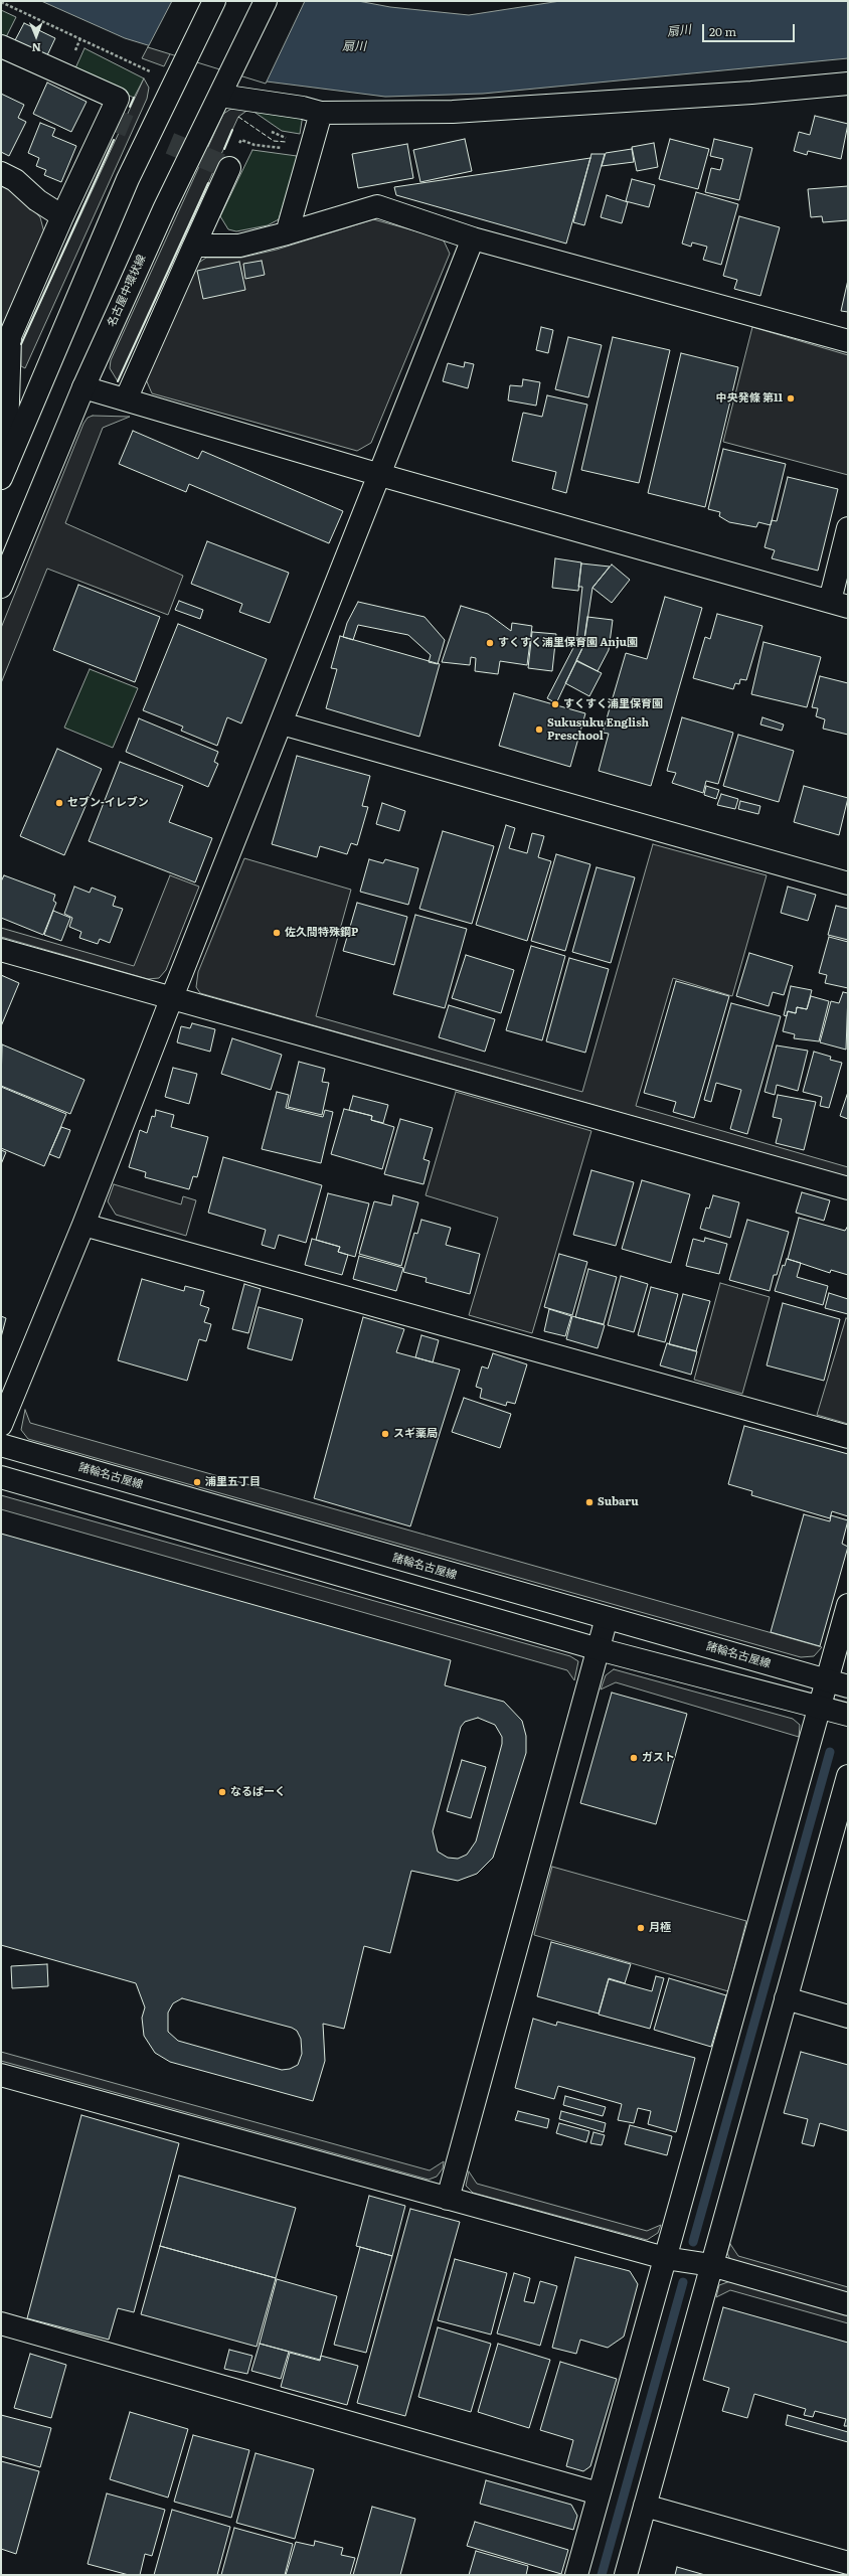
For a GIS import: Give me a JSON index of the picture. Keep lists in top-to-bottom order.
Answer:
{
  "streets": {
    "street": ["名古屋中環状線", "諸輪名古屋線"]
  },
  "water": ["扇川"],
  "places": [
    "中央発條 第11",
    "すくすく浦里保育園 Anju園",
    "すくすく浦里保育園",
    "Sukusuku English Preschool",
    "セブン-イレブン",
    "佐久間特殊鋼P",
    "スギ薬局",
    "浦里五丁目",
    "Subaru",
    "ガスト",
    "なるぱーく",
    "月極"
  ],
  "scale_bar": "20 m",
  "north": "bottom"
}
